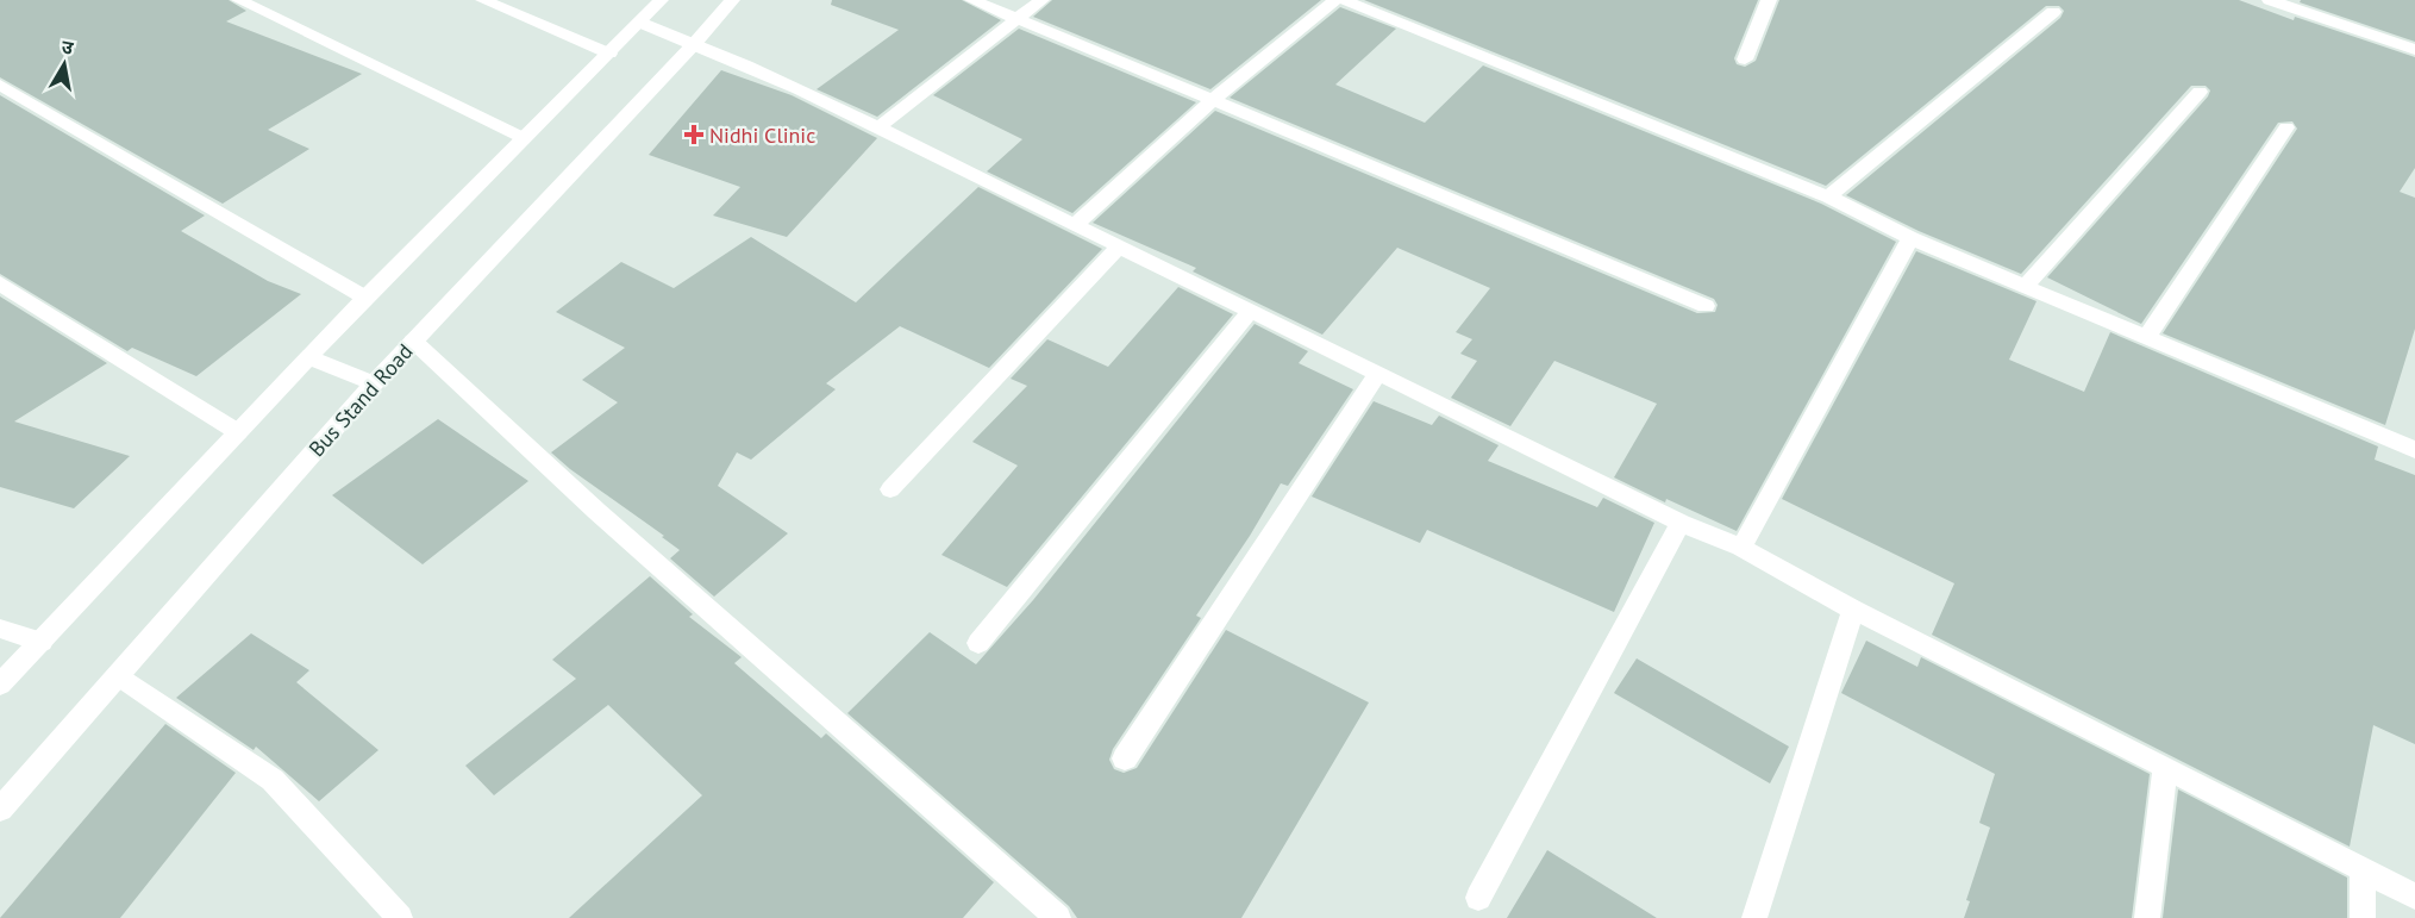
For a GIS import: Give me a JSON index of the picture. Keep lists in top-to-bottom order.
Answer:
{
  "streets": {
    "street": ["Bus Stand Road"]
  },
  "places": {
    "health": ["Nidhi Clinic"]
  },
  "north": "top"
}
